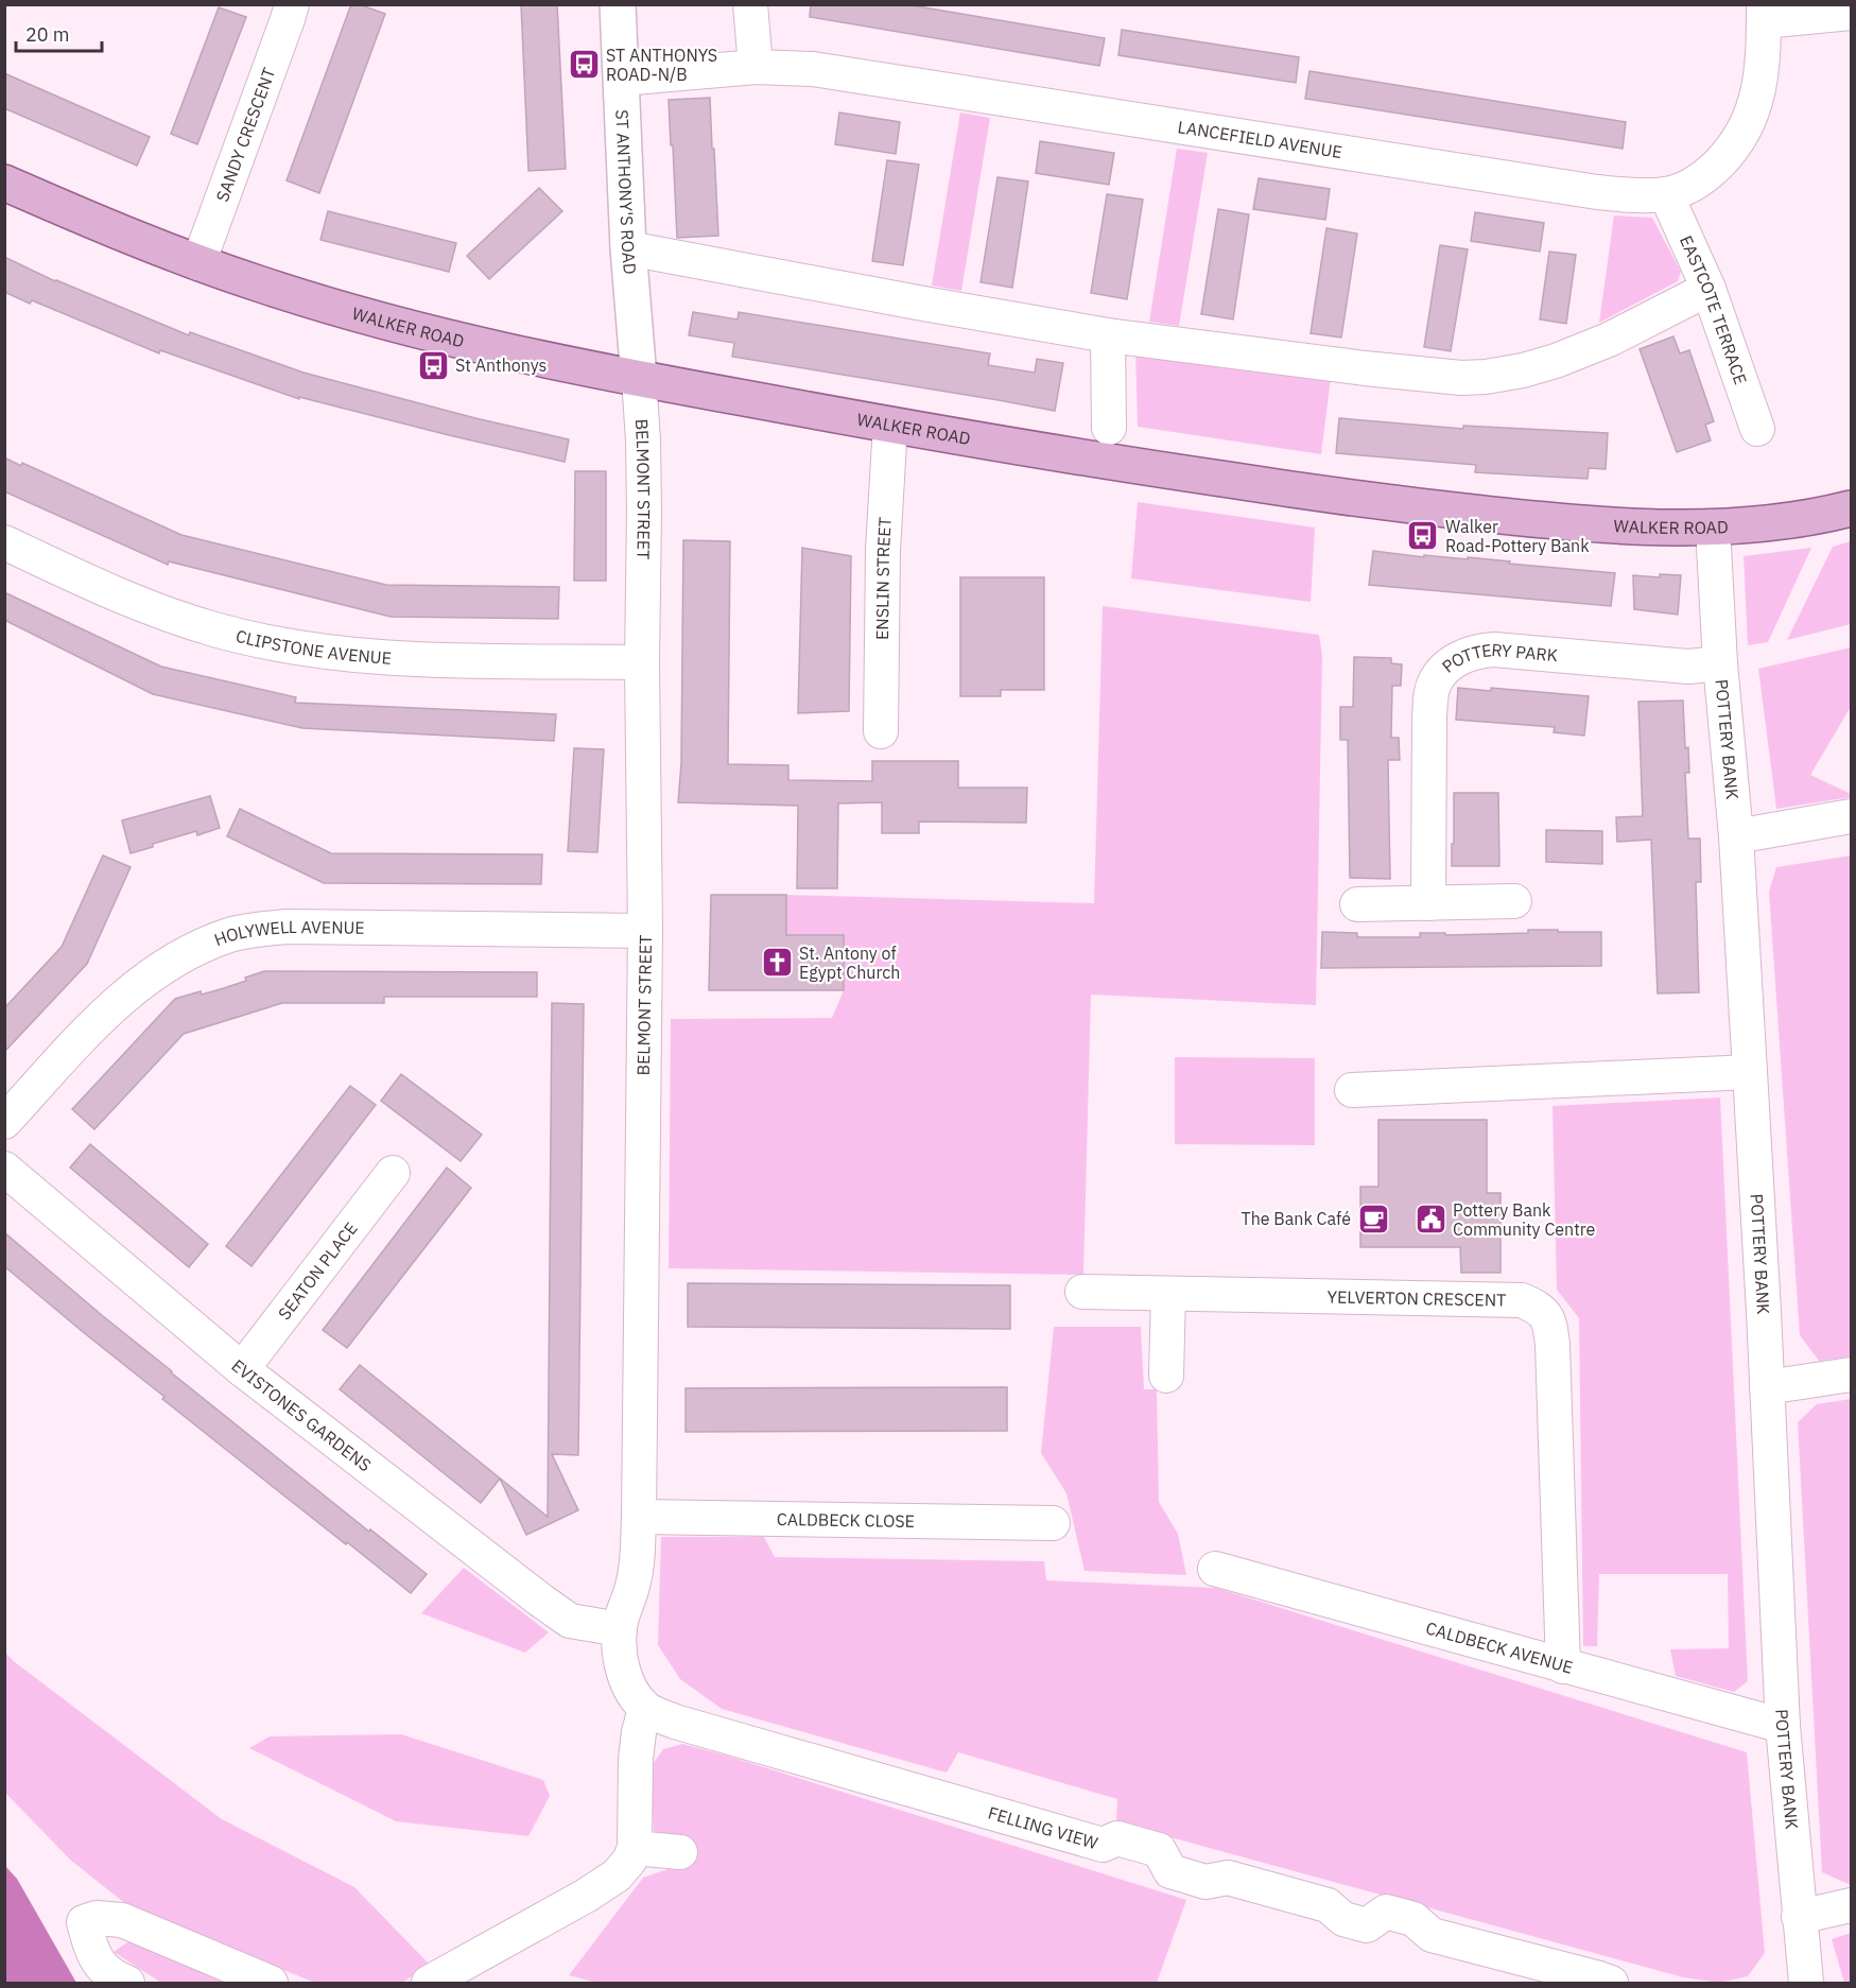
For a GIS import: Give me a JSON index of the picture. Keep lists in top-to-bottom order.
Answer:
{
  "streets": {
    "main road": ["WALKER ROAD"],
    "street": [
      "SANDY CRESCENT",
      "LANCEFIELD AVENUE",
      "ST ANTHONY'S ROAD",
      "EASTCOTE TERRACE",
      "BELMONT STREET",
      "ENSLIN STREET",
      "CLIPSTONE AVENUE",
      "POTTERY PARK",
      "POTTERY BANK",
      "HOLYWELL AVENUE",
      "SEATON PLACE",
      "YELVERTON CRESCENT",
      "EVISTONES GARDENS",
      "CALDBECK CLOSE",
      "CALDBECK AVENUE",
      "FELLING VIEW"
    ]
  },
  "crossings": [
    ["SANDY CRESCENT", "WALKER ROAD"],
    ["LANCEFIELD AVENUE", "ST ANTHONY'S ROAD"],
    ["LANCEFIELD AVENUE", "EASTCOTE TERRACE"],
    ["ST ANTHONY'S ROAD", "WALKER ROAD"],
    ["ST ANTHONY'S ROAD", "BELMONT STREET"],
    ["WALKER ROAD", "BELMONT STREET"],
    ["WALKER ROAD", "ENSLIN STREET"],
    ["WALKER ROAD", "POTTERY BANK"],
    ["BELMONT STREET", "CLIPSTONE AVENUE"],
    ["BELMONT STREET", "HOLYWELL AVENUE"],
    ["BELMONT STREET", "EVISTONES GARDENS"],
    ["BELMONT STREET", "CALDBECK CLOSE"],
    ["POTTERY PARK", "POTTERY BANK"],
    ["POTTERY BANK", "CALDBECK AVENUE"],
    ["SEATON PLACE", "EVISTONES GARDENS"],
    ["YELVERTON CRESCENT", "CALDBECK AVENUE"]
  ],
  "places": {
    "bus stop": ["ST ANTHONYS ROAD-N/B", "St Anthonys", "Walker Road-Pottery Bank"],
    "church": ["St. Antony of Egypt Church"],
    "cafe": ["The Bank Café"],
    "public building": ["Pottery Bank Community Centre"]
  },
  "scale_bar": "20 m"
}
